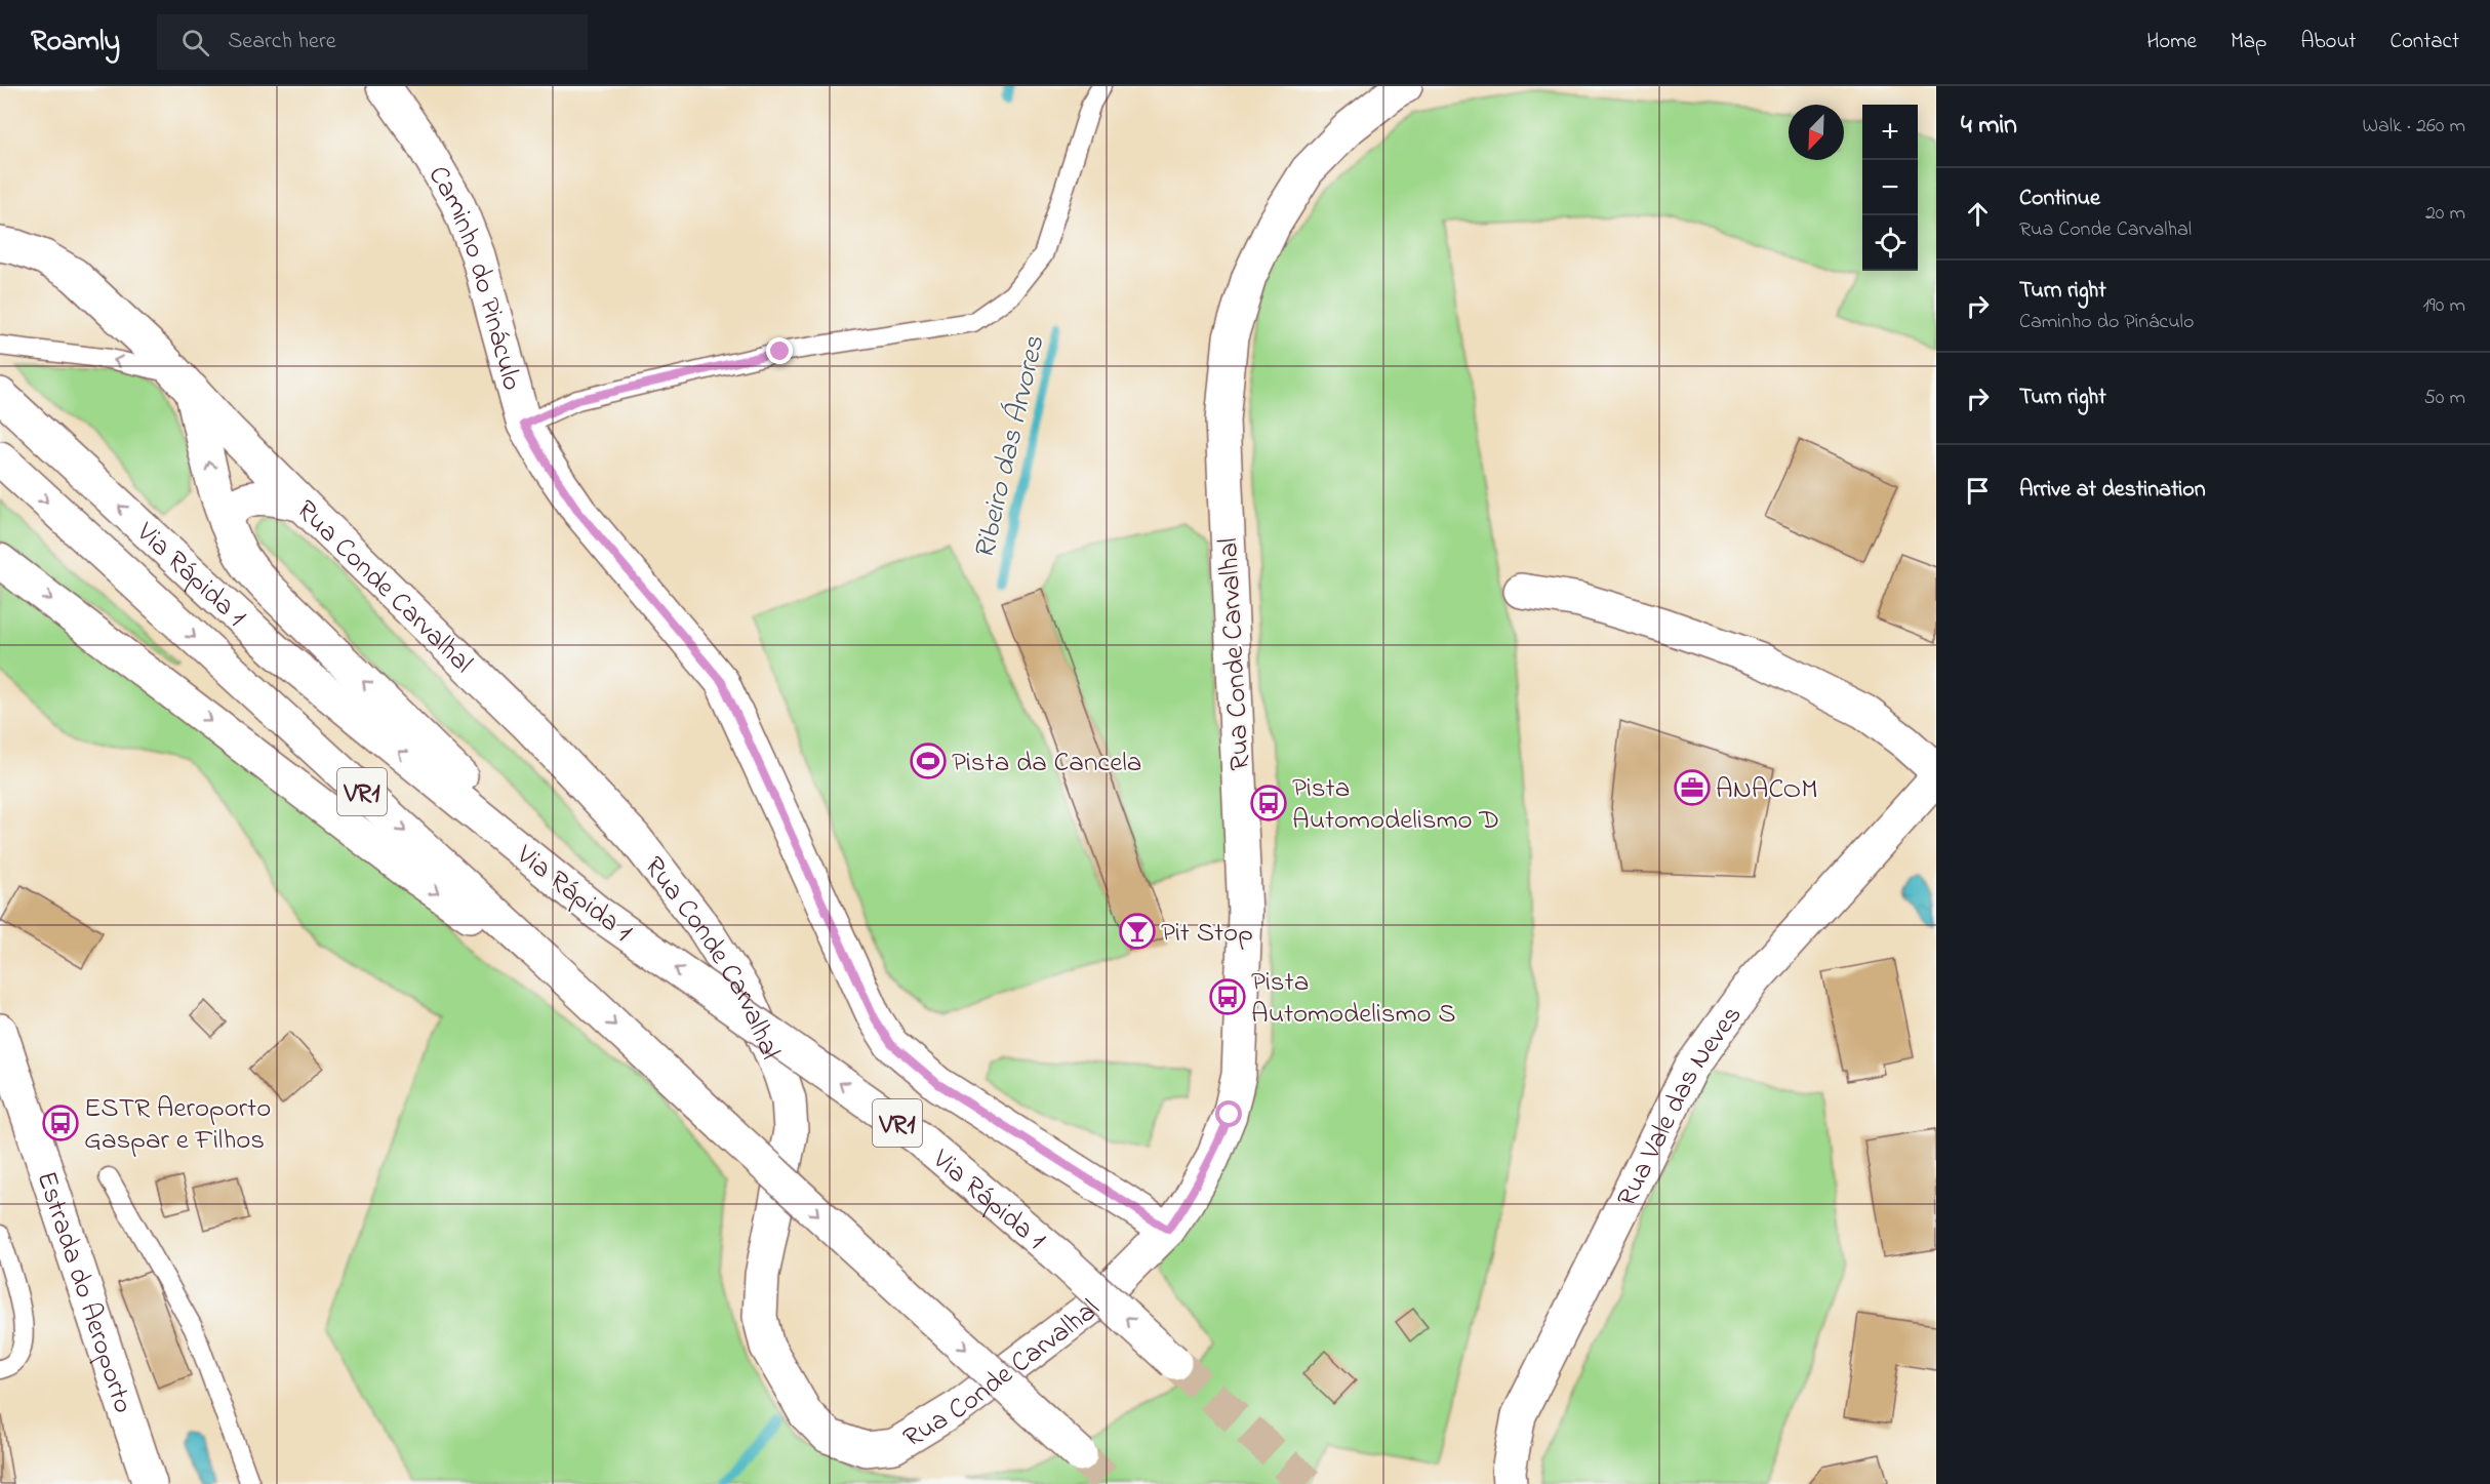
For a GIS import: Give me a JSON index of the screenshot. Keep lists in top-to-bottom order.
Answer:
{
  "streets": {
    "main road": [
      "Caminho do Pináculo",
      "Via Rápida 1",
      "Rua Conde Carvalhal",
      "VR1",
      "Rua Vale das Neves",
      "Estrada do Aeroporto"
    ]
  },
  "crossings": [
    ["Caminho do Pináculo", "Rua Conde Carvalhal"]
  ],
  "water": ["Ribeiro das Árvores"],
  "places": {
    "sports": ["Pista da Cancela"],
    "office": ["ANACOM"],
    "bus stop": ["Pista Automodelismo D", "Pista Automodelismo S", "ESTR Aeroporto Gaspar e Filhos"],
    "bar": ["Pit Stop"]
  },
  "north": "bottom left",
  "page": {
    "header": "Roamly",
    "search": "Search here",
    "nav": [
      "Home",
      "Map",
      "About",
      "Contact"
    ],
    "heading": ["4 min", "Walk · 260 m"],
    "map_buttons": ["+", "−"],
    "list": [
      ["Continue", "Rua Conde Carvalhal", "20 m"],
      ["Turn right", "Caminho do Pináculo", "190 m"],
      ["Turn right", "50 m"],
      "Arrive at destination"
    ]
  }
}
